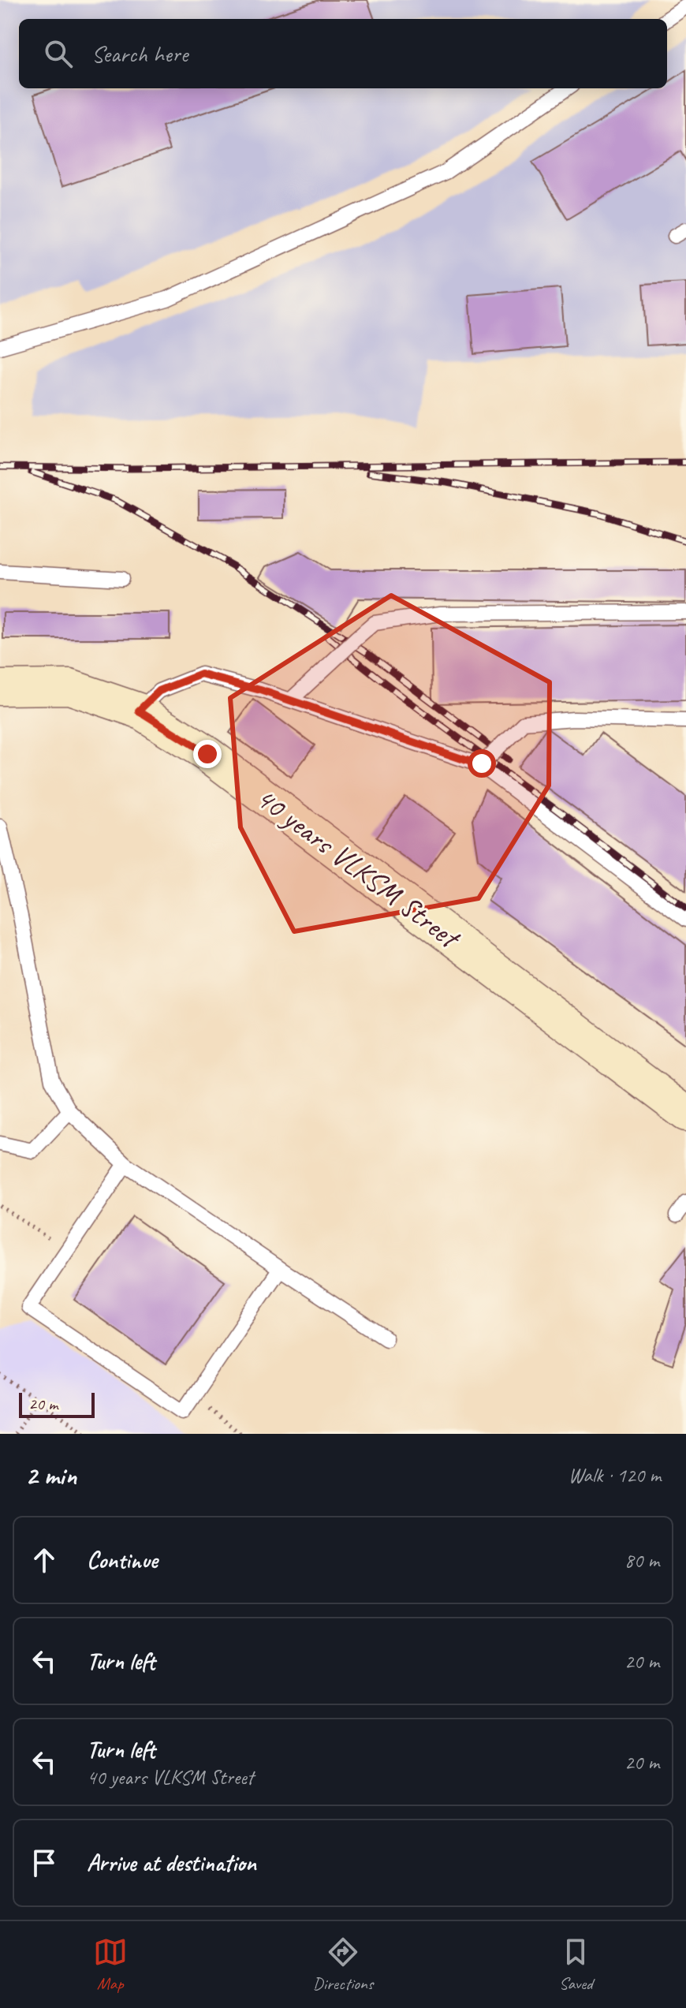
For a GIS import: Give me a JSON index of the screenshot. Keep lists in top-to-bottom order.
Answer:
{
  "streets": {
    "main road": ["40 years VLKSM Street"]
  },
  "scale_bar": "20 m",
  "page": {
    "search": "Search here",
    "scale": "20 m",
    "heading": ["2 min", "Walk · 120 m"],
    "list": [
      ["Continue", "80 m"],
      ["Turn left", "20 m"],
      ["Turn left", "40 years VLKSM Street", "20 m"],
      "Arrive at destination"
    ],
    "nav": ["Map", "Directions", "Saved"]
  }
}
